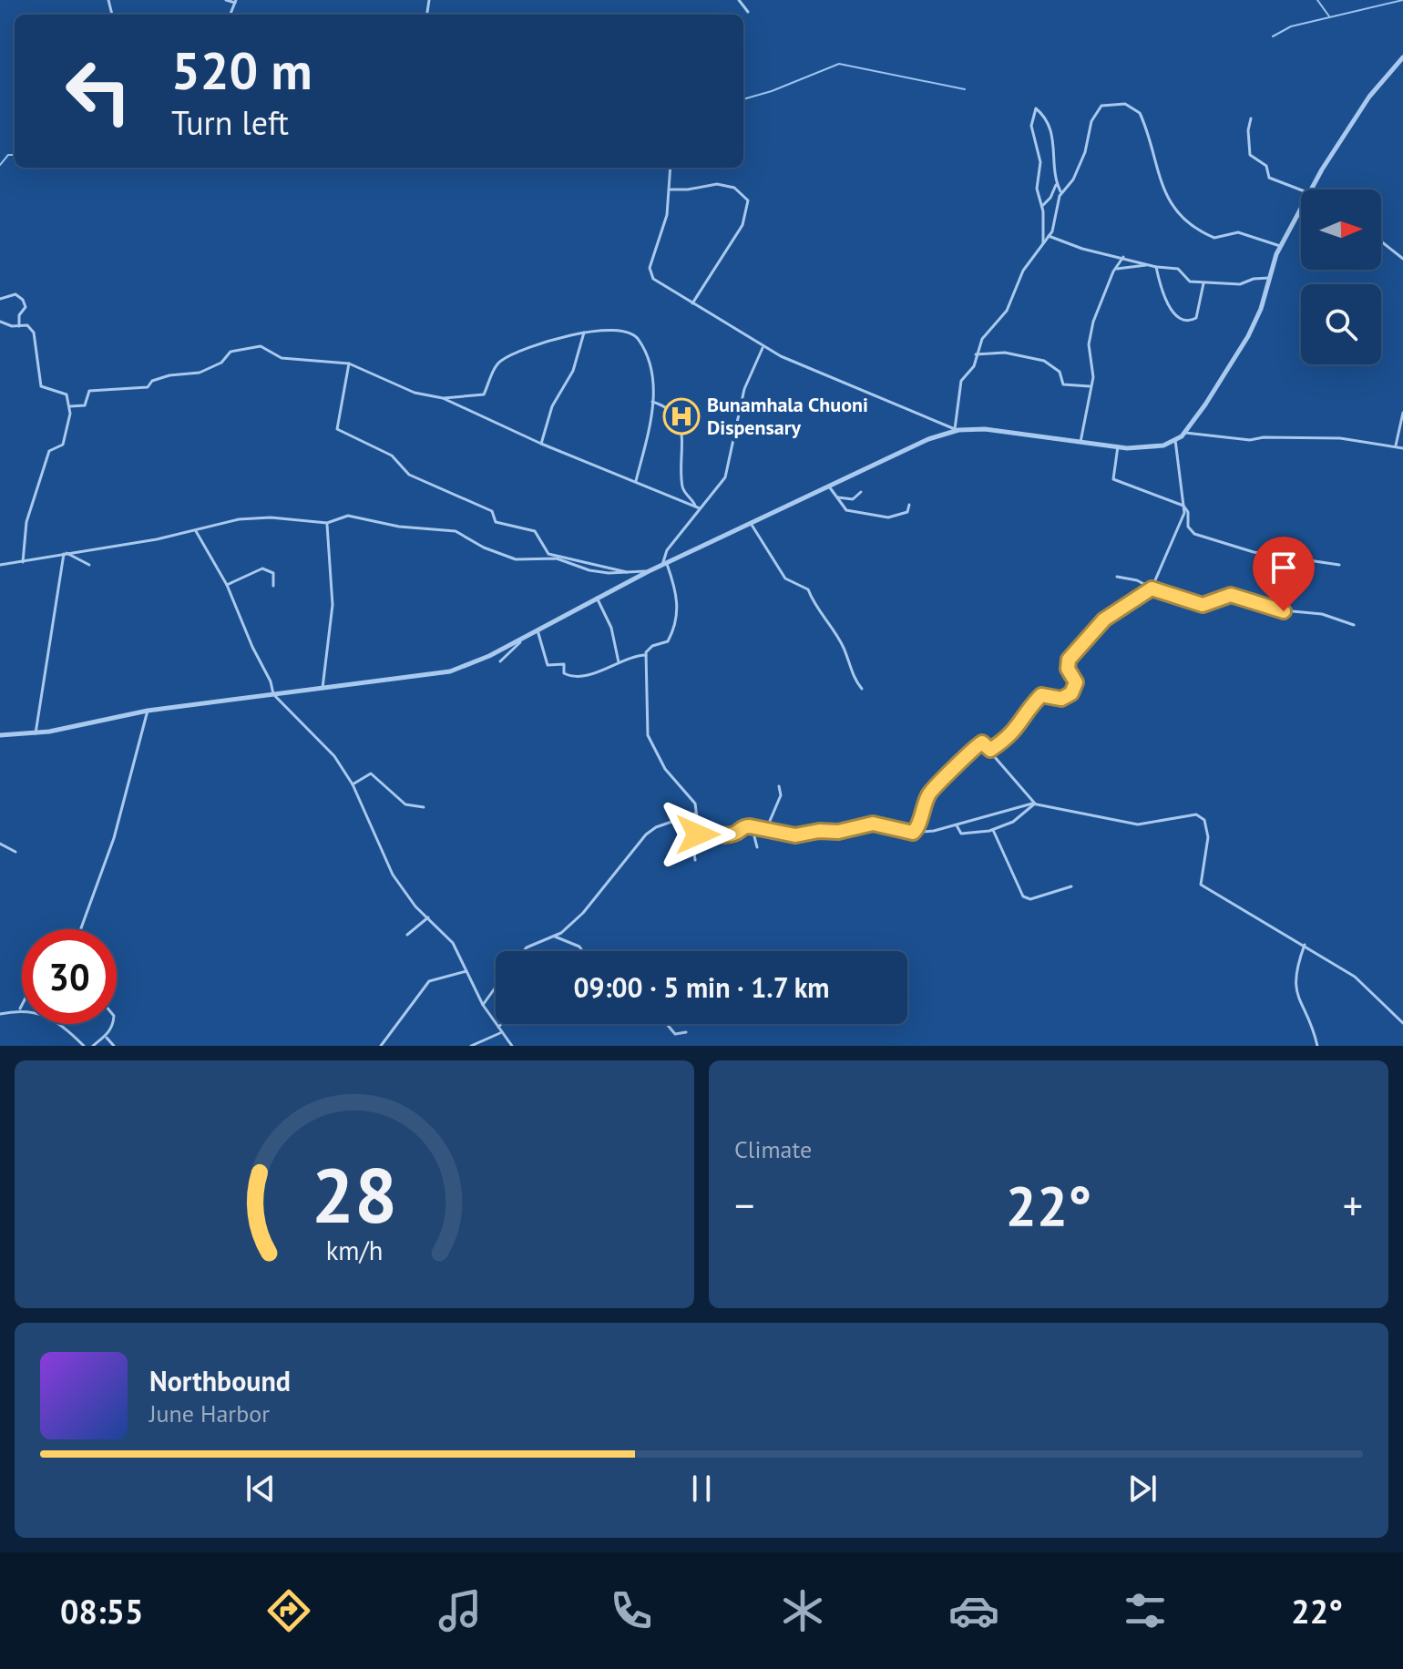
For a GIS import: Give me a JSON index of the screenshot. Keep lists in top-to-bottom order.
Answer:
{
  "places": {
    "hospital": ["Bunamhala Chuoni Dispensary"]
  },
  "north": "right",
  "page": {
    "turn": ["520 m", "Turn left"],
    "limit": "30",
    "trip": "09:00 · 5 min · 1.7 km",
    "tile": "Climate",
    "heat": ["−", "22°", "+"],
    "song": ["Northbound", "June Harbor"],
    "tabs": ["08:55", "22°"],
    "gauge": ["28", "km/h"]
  }
}
